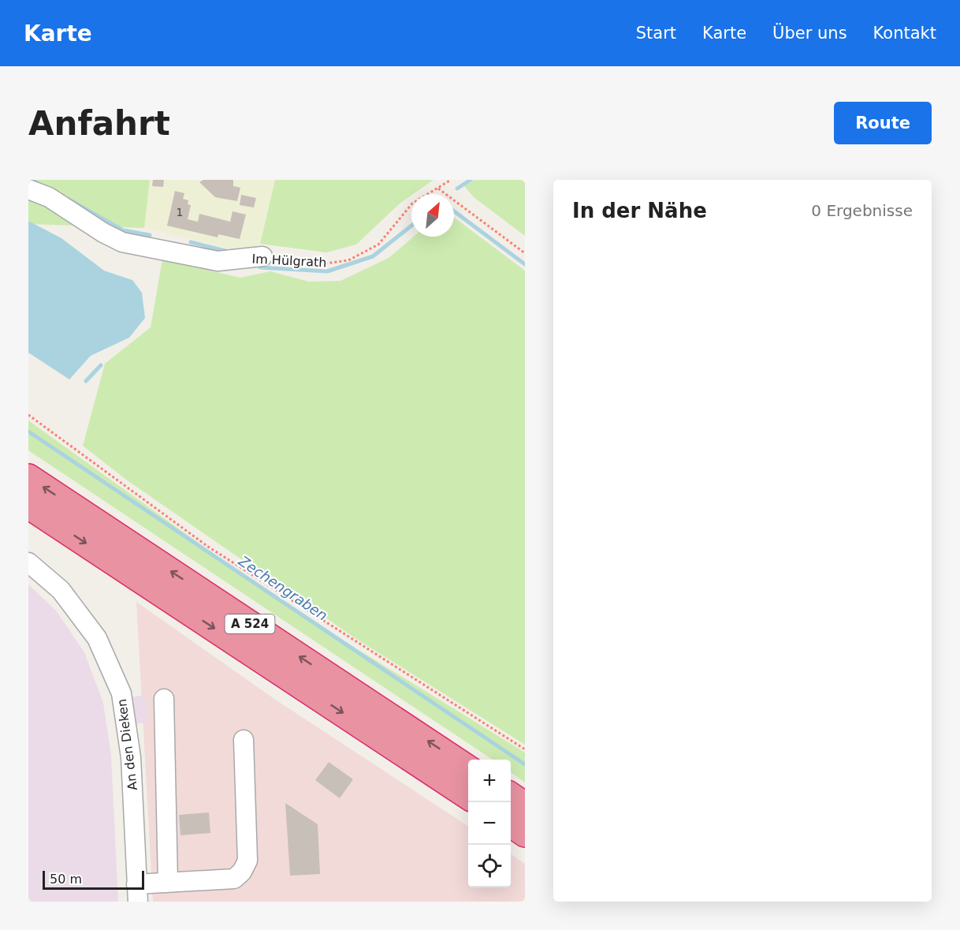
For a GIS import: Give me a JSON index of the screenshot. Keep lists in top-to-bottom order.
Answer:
{
  "streets": {
    "highway": ["A 524"],
    "street": ["Im Hülgrath", "An den Dieken"]
  },
  "water": ["Zechengraben"],
  "house_numbers": ["1"],
  "scale_bar": "50 m",
  "north": "top right",
  "page": {
    "header": "Karte",
    "nav": [
      "Start",
      "Karte",
      "Über uns",
      "Kontakt"
    ],
    "buttons": "Route",
    "title": "Anfahrt",
    "heading": ["In der Nähe", "0 Ergebnisse"],
    "map_buttons": ["+", "−"],
    "scale": "50 m"
  }
}
